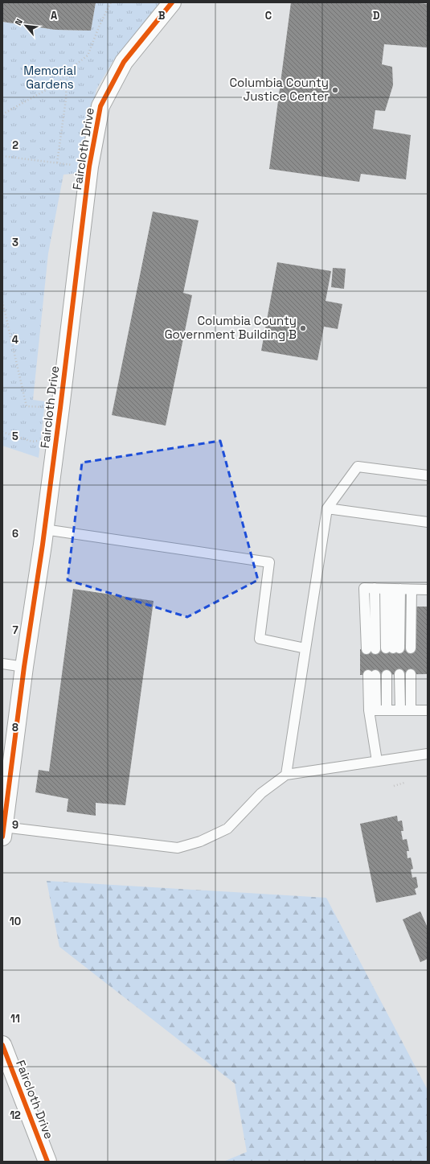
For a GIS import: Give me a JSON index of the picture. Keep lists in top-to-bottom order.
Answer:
{
  "streets": {
    "street": ["Faircloth Drive"]
  },
  "parks": ["Memorial Gardens"],
  "places": ["Columbia County Justice Center", "Columbia County Government Building B"],
  "north": "top left",
  "grid": {
    "columns": [
      "A",
      "B",
      "C",
      "D"
    ],
    "rows": [
      "2",
      "3",
      "4",
      "5",
      "6",
      "7",
      "8",
      "9",
      "10",
      "11",
      "12"
    ]
  }
}
